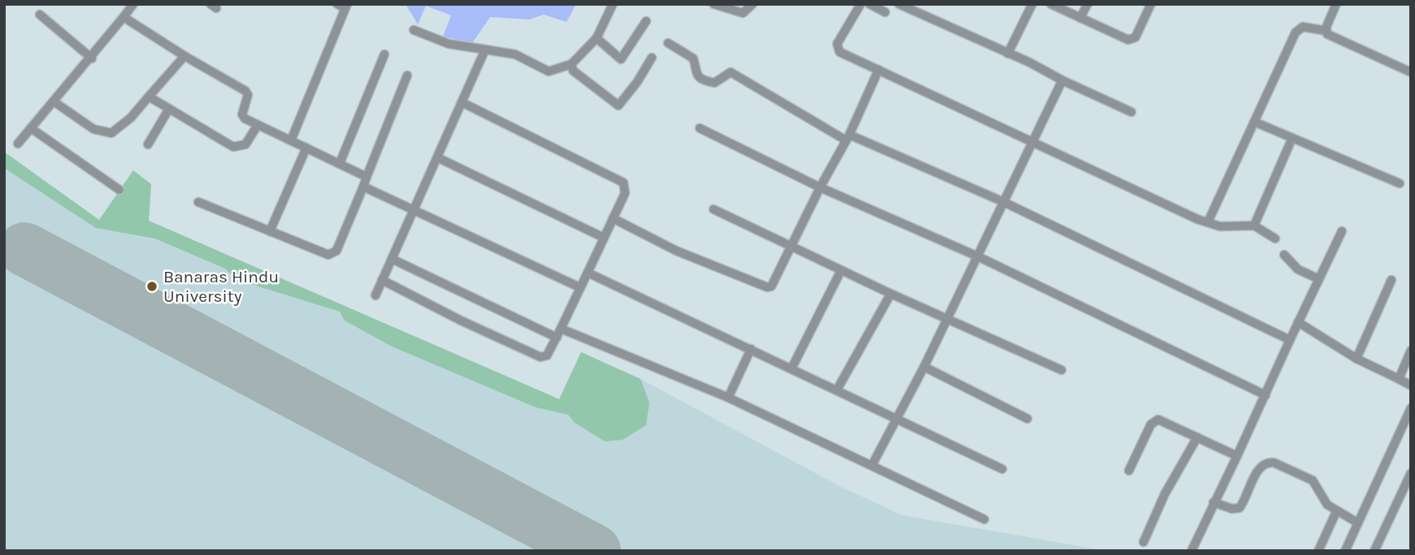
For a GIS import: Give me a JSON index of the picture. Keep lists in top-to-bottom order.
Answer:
{
  "places": ["Banaras Hindu University"]
}
